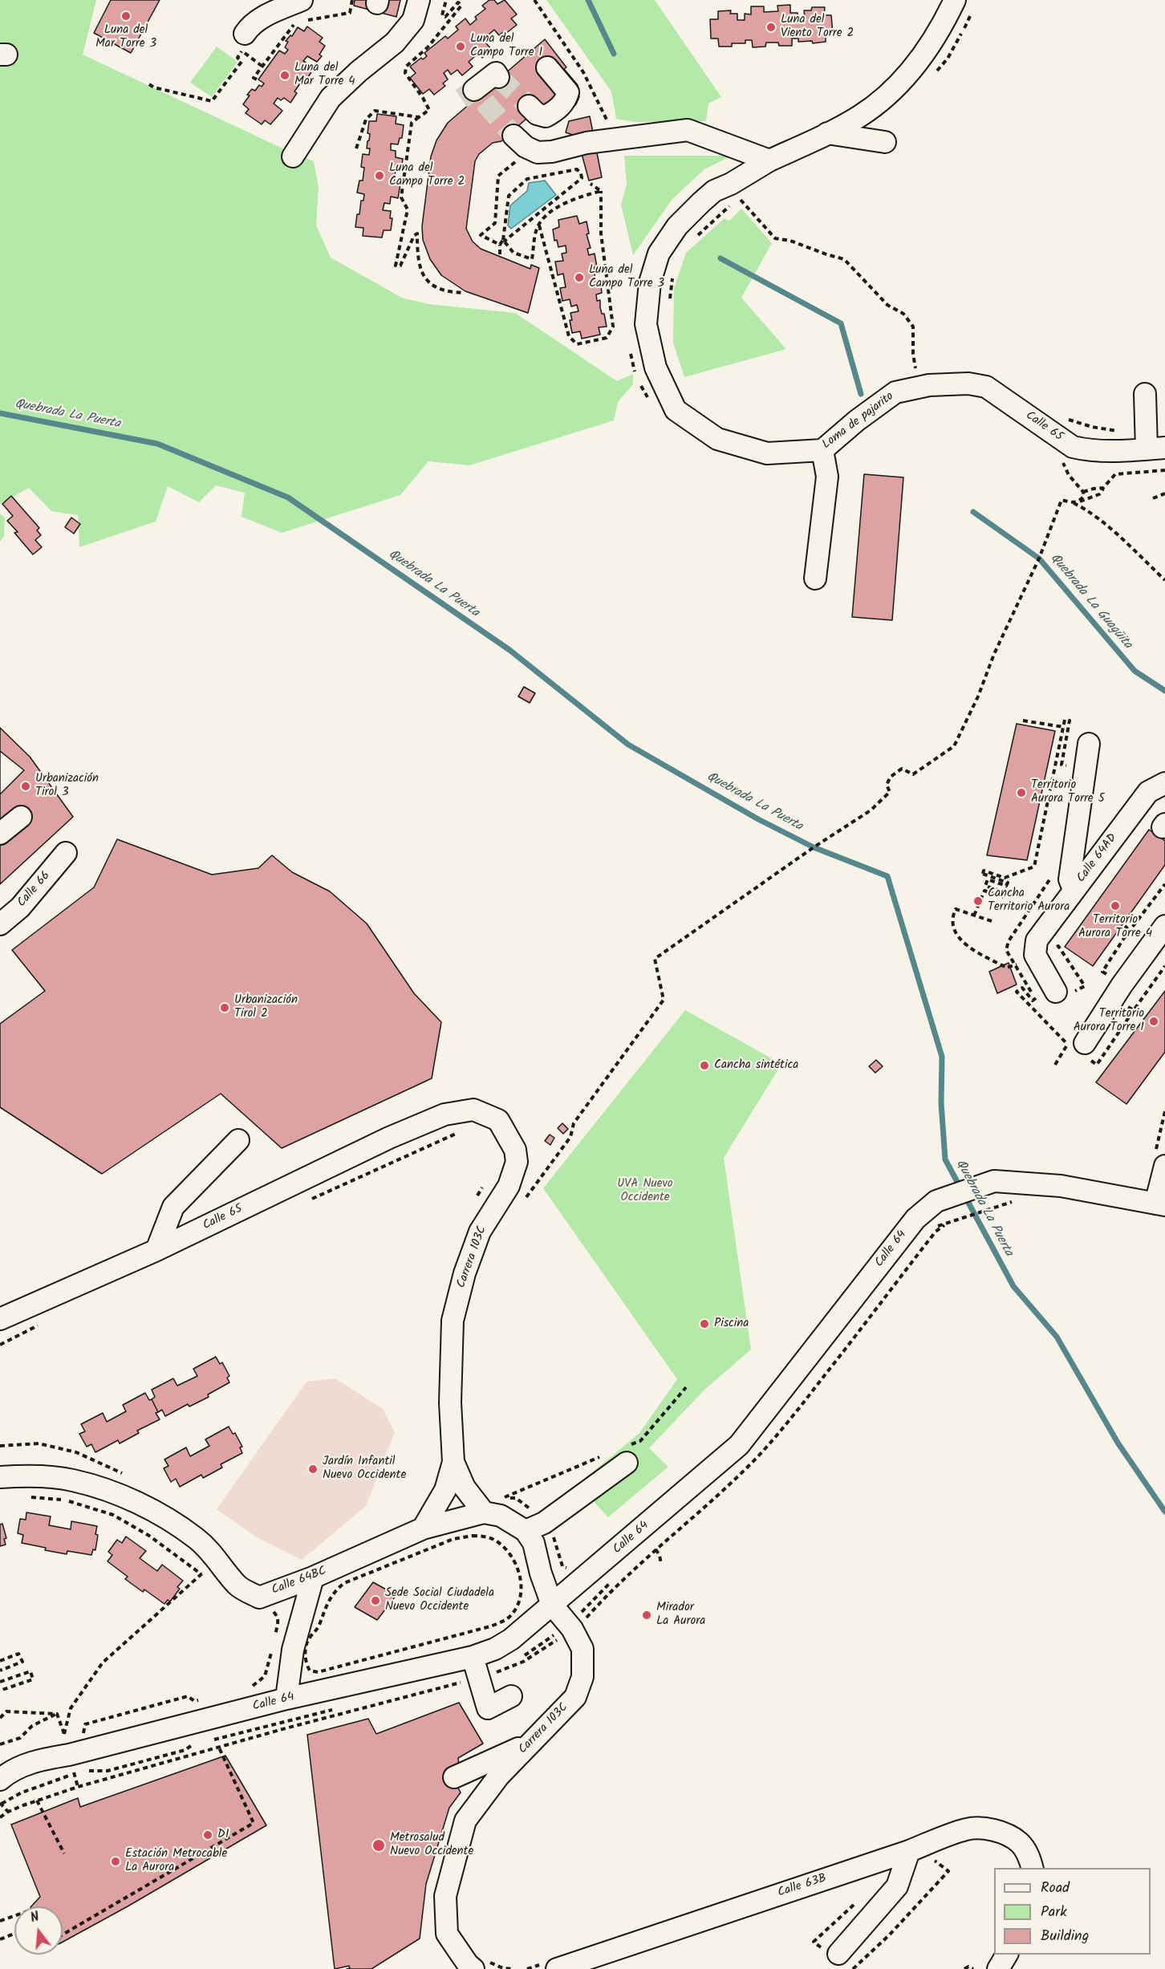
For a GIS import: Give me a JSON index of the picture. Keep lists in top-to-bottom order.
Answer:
{
  "streets": {
    "street": [
      "Loma de pajarito",
      "Calle 65",
      "Calle 64AD",
      "Calle 66",
      "Calle 64",
      "Carrera 103C",
      "Calle 64BC",
      "Calle 63B"
    ]
  },
  "crossings": [
    ["Loma de pajarito", "Calle 65"],
    ["Calle 65", "Carrera 103C"],
    ["Calle 64", "Carrera 103C"]
  ],
  "water": ["Quebrada La Puerta", "Quebrada La Guagüita"],
  "parks": ["UVA Nuevo Occidente"],
  "places": [
    "Luna del Mar Torre 3",
    "Luna del Viento Torre 2",
    "Luna del Campo Torre 1",
    "Luna del Mar Torre 4",
    "Luna del Campo Torre 2",
    "Luna del Campo Torre 3",
    "Urbanización Tirol 3",
    "Territorio Aurora Torre 5",
    "Cancha Territorio Aurora",
    "Territorio Aurora Torre 4",
    "Urbanización Tirol 2",
    "Territorio Aurora Torre 1",
    "Cancha sintética",
    "Piscina",
    "Jardín Infantil Nuevo Occidente",
    "Sede Social Ciudadela Nuevo Occidente",
    "Mirador La Aurora",
    "D1",
    "Metrosalud Nuevo Occidente",
    "Estación Metrocable La Aurora"
  ],
  "legend": ["Road", "Park", "Building"],
  "north": "top"
}
